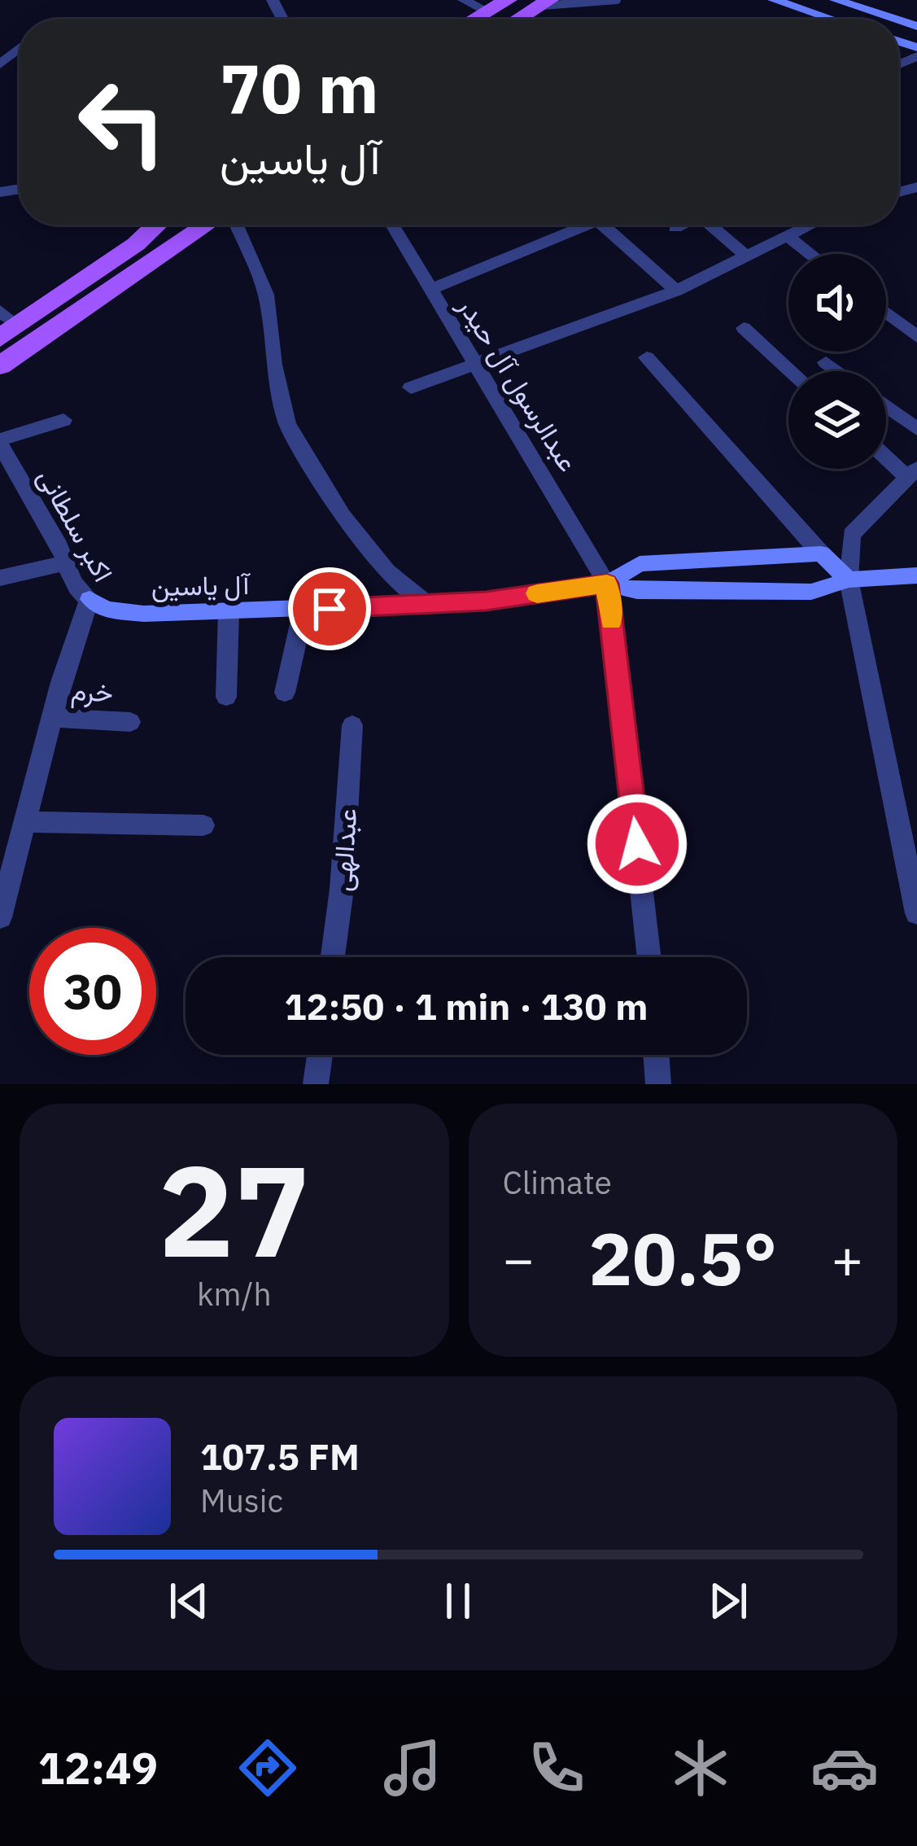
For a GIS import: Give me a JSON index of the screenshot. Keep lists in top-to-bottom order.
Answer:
{
  "streets": {
    "street": [
      "عبدالرسول آل حیدر",
      "اکبر سلطانی",
      "آل یاسین",
      "خرم",
      "عبدالهی"
    ]
  },
  "crossings": [
    ["عبدالرسول آل حیدر", "آل یاسین"],
    ["اکبر سلطانی", "آل یاسین"],
    ["اکبر سلطانی", "خرم"]
  ],
  "page": {
    "turn": ["70 m", "آل یاسین"],
    "limit": "30",
    "trip": "12:50 · 1 min · 130 m",
    "tile": [
      ["27", "km/h"],
      "Climate"
    ],
    "heat": ["−", "20.5°", "+"],
    "song": ["107.5 FM", "Music"],
    "tabs": "12:49"
  }
}
